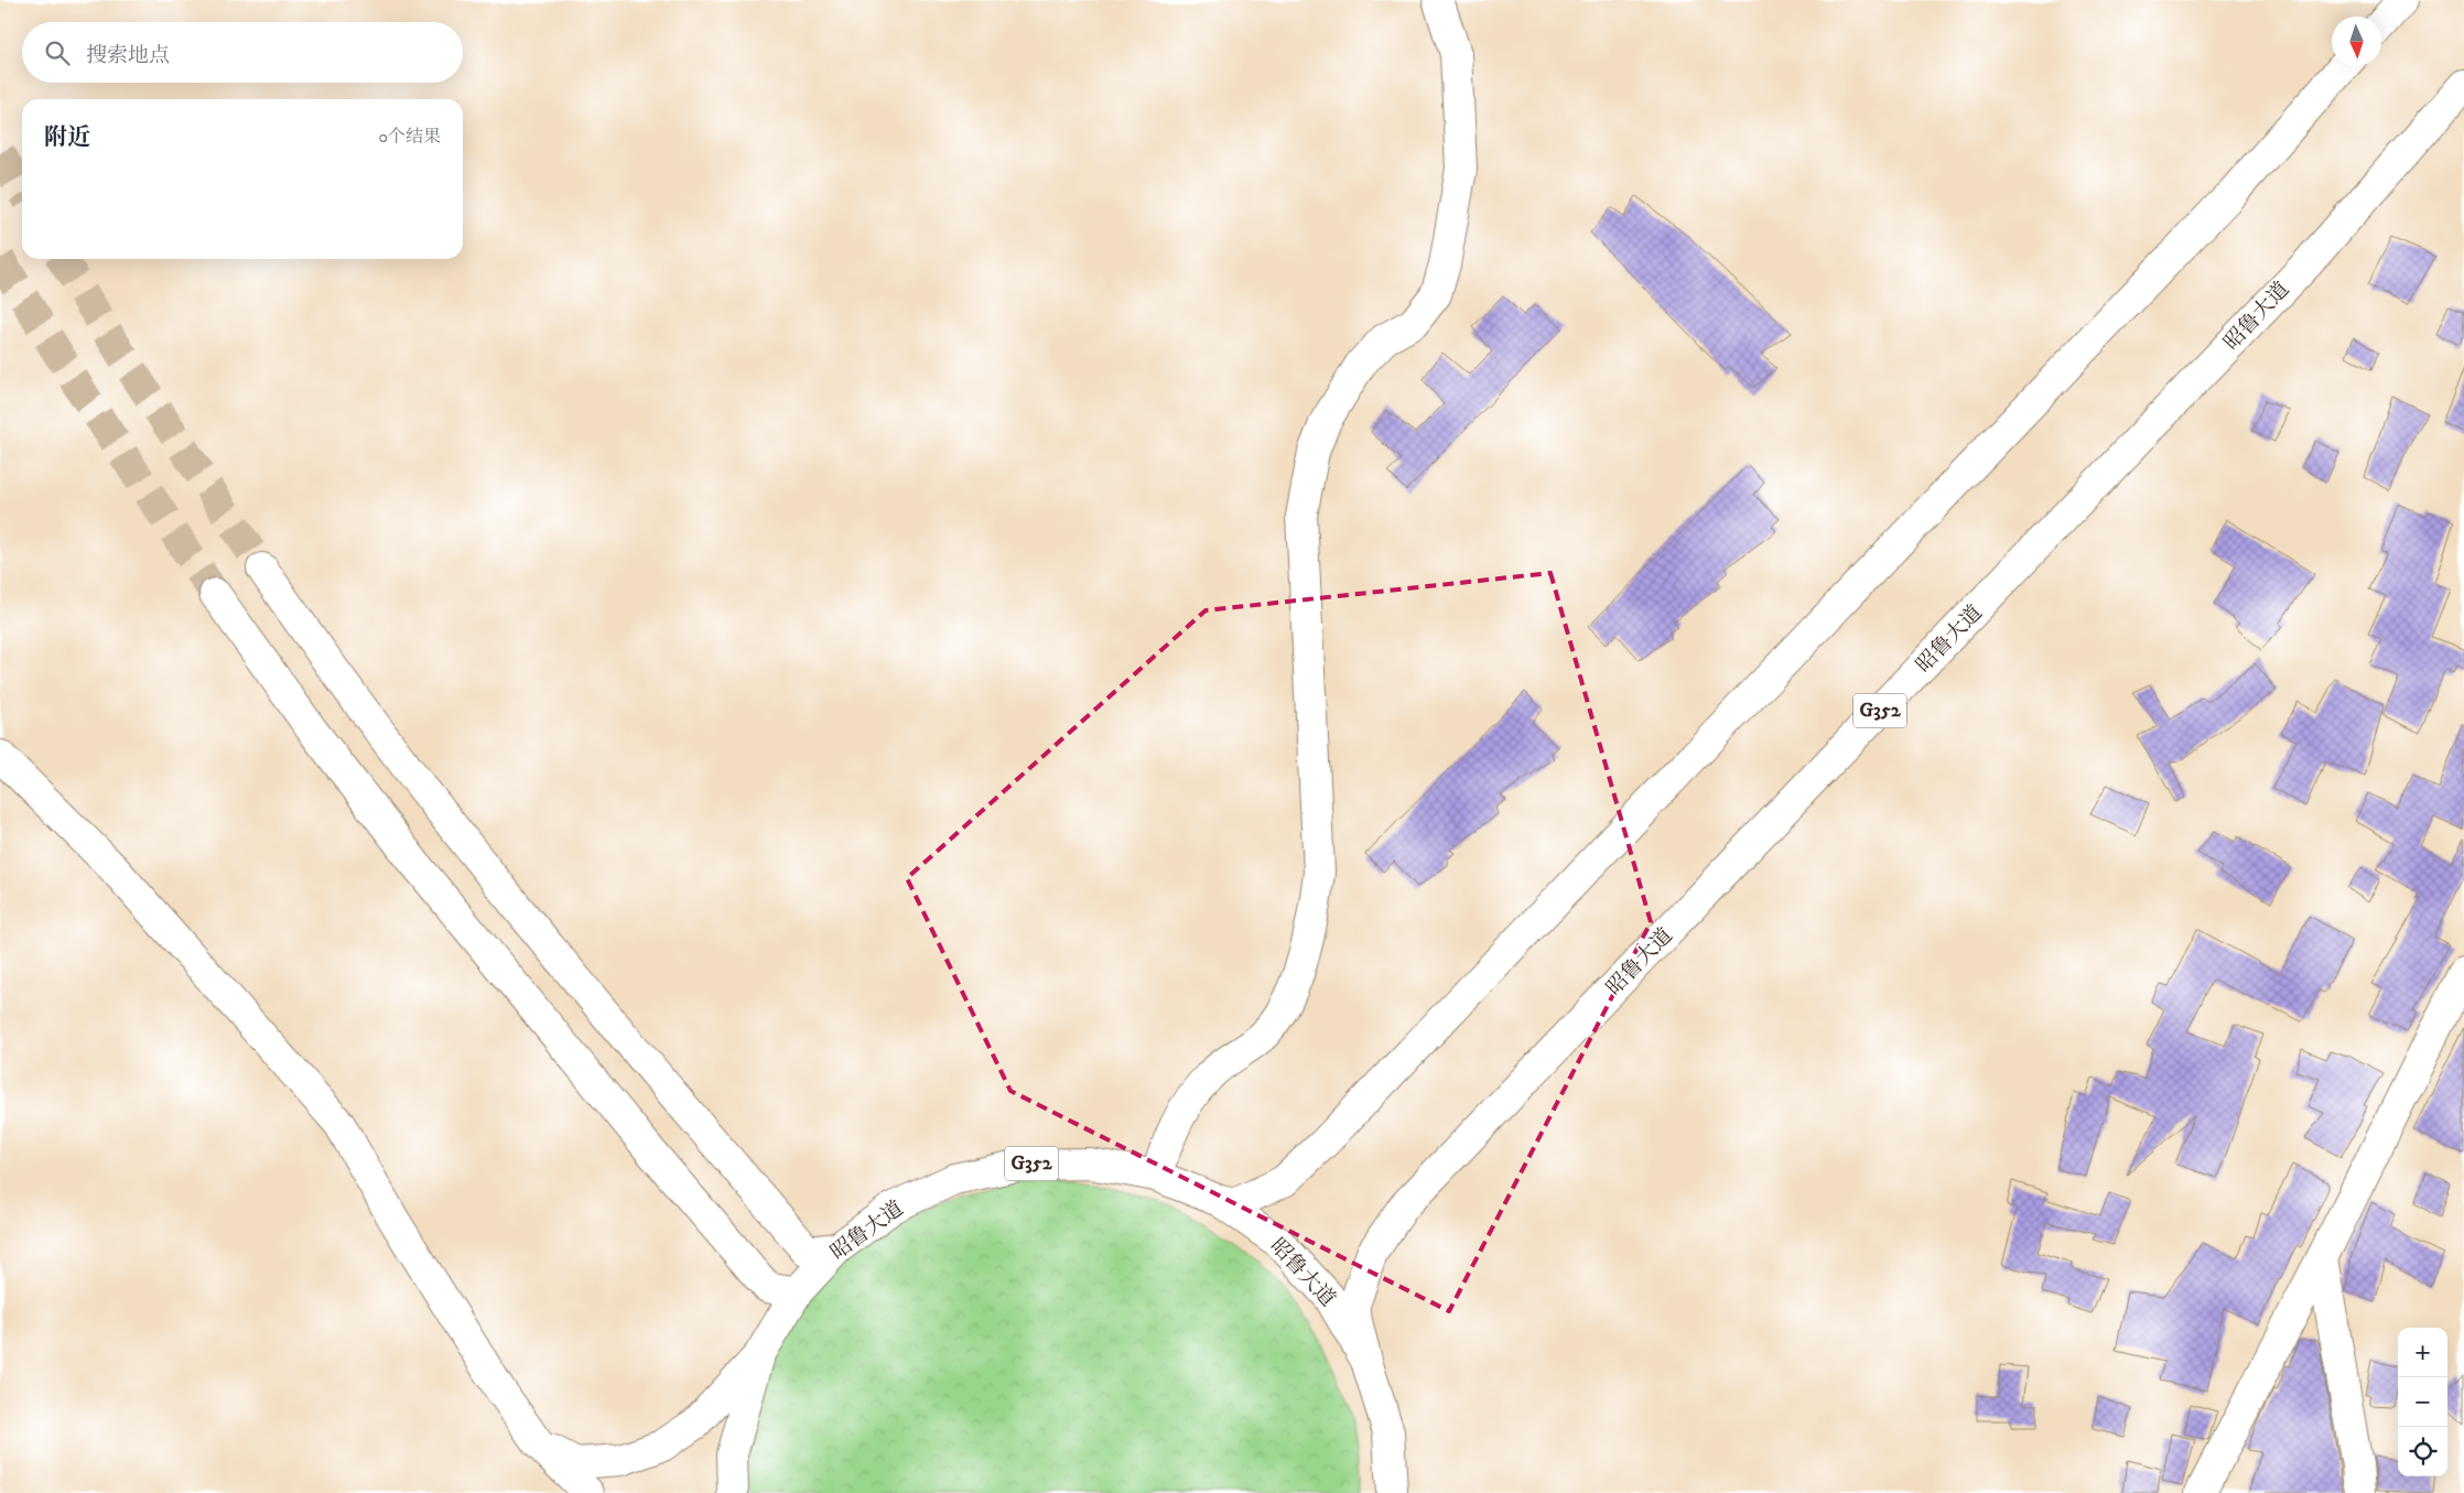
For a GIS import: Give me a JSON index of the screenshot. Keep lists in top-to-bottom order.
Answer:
{
  "streets": {
    "main road": ["昭鲁大道", "G352"]
  },
  "north": "bottom",
  "page": {
    "search": "搜索地点",
    "heading": ["附近", "0个结果"],
    "map_buttons": ["+", "−"]
  }
}
